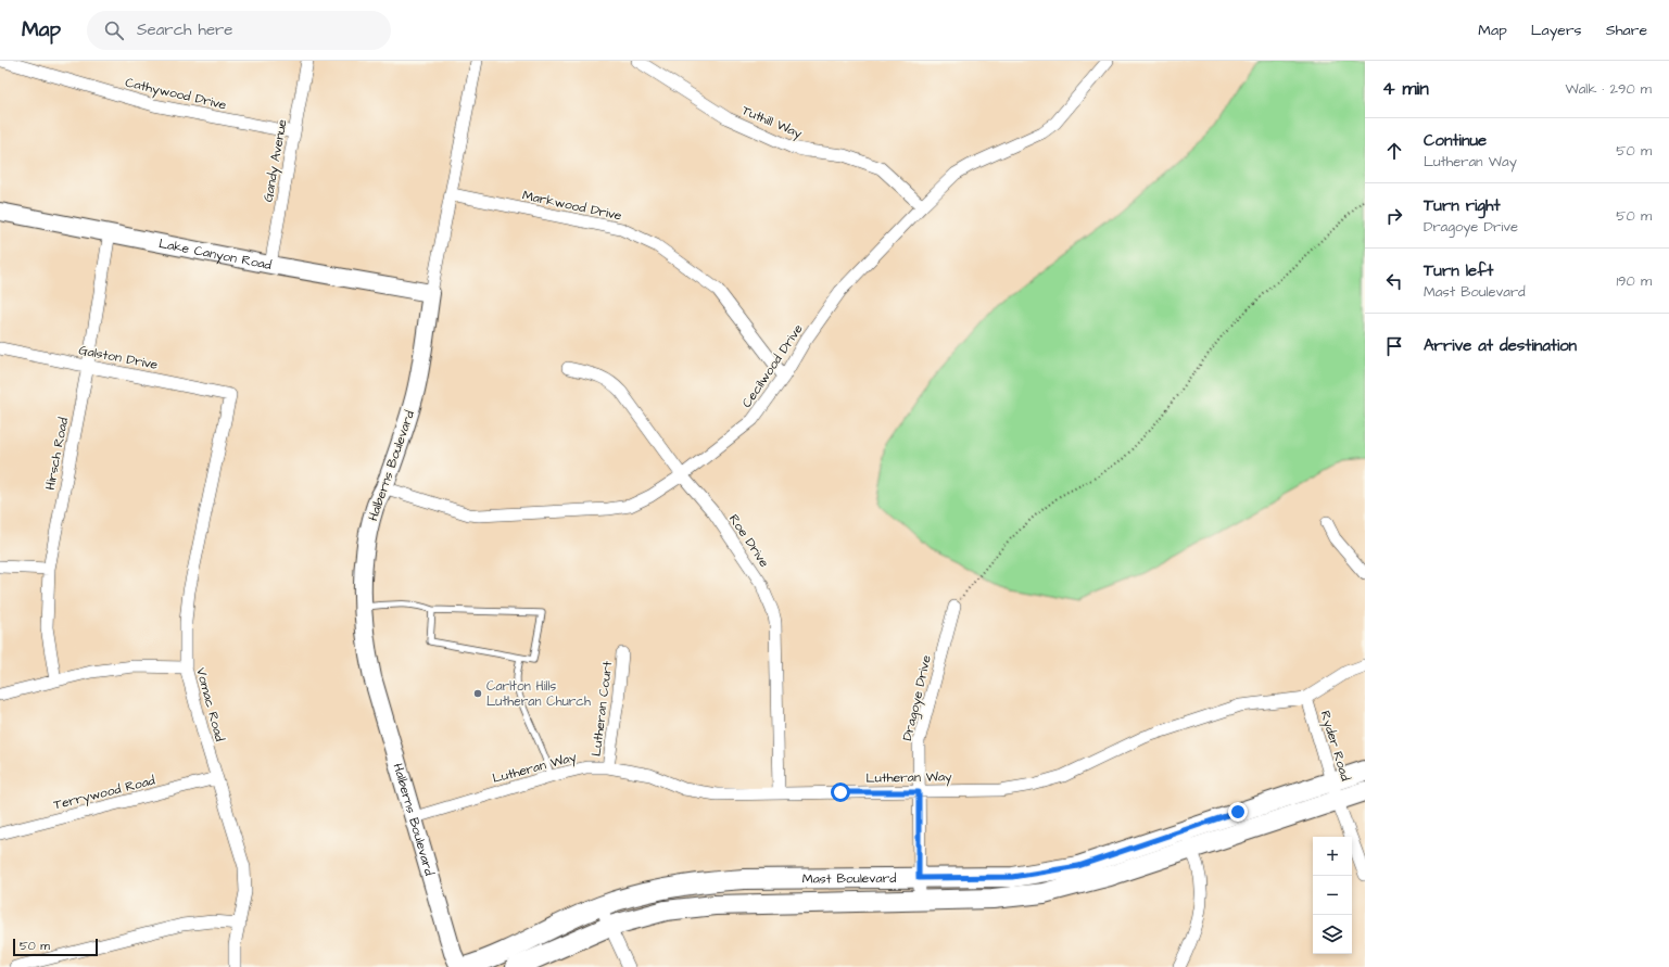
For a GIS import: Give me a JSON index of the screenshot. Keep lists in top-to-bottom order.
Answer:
{
  "streets": {
    "main road": ["Mast Boulevard"],
    "street": [
      "Cathywood Drive",
      "Tuthill Way",
      "Gandy Avenue",
      "Markwood Drive",
      "Lake Canyon Road",
      "Galston Drive",
      "Cecilwood Drive",
      "Hirsch Road",
      "Halberns Boulevard",
      "Roe Drive",
      "Dragoye Drive",
      "Vomac Road",
      "Lutheran Court",
      "Ryder Road",
      "Lutheran Way",
      "Terrywood Road"
    ]
  },
  "crossings": [
    ["Cathywood Drive", "Gandy Avenue"],
    ["Tuthill Way", "Cecilwood Drive"],
    ["Gandy Avenue", "Lake Canyon Road"],
    ["Markwood Drive", "Cecilwood Drive"],
    ["Markwood Drive", "Halberns Boulevard"],
    ["Lake Canyon Road", "Hirsch Road"],
    ["Lake Canyon Road", "Halberns Boulevard"],
    ["Galston Drive", "Hirsch Road"],
    ["Galston Drive", "Vomac Road"],
    ["Cecilwood Drive", "Halberns Boulevard"],
    ["Cecilwood Drive", "Roe Drive"],
    ["Halberns Boulevard", "Lutheran Way"],
    ["Roe Drive", "Lutheran Way"],
    ["Dragoye Drive", "Lutheran Way"],
    ["Dragoye Drive", "Mast Boulevard"],
    ["Vomac Road", "Terrywood Road"],
    ["Lutheran Court", "Lutheran Way"],
    ["Ryder Road", "Lutheran Way"],
    ["Ryder Road", "Mast Boulevard"]
  ],
  "places": ["Carlton Hills Lutheran Church"],
  "scale_bar": "50 m",
  "page": {
    "header": "Map",
    "search": "Search here",
    "nav": ["Map", "Layers", "Share"],
    "heading": ["4 min", "Walk · 290 m"],
    "list": [
      ["Continue", "Lutheran Way", "50 m"],
      ["Turn right", "Dragoye Drive", "50 m"],
      ["Turn left", "Mast Boulevard", "190 m"],
      "Arrive at destination"
    ],
    "map_buttons": ["+", "−"],
    "scale": "50 m"
  }
}
